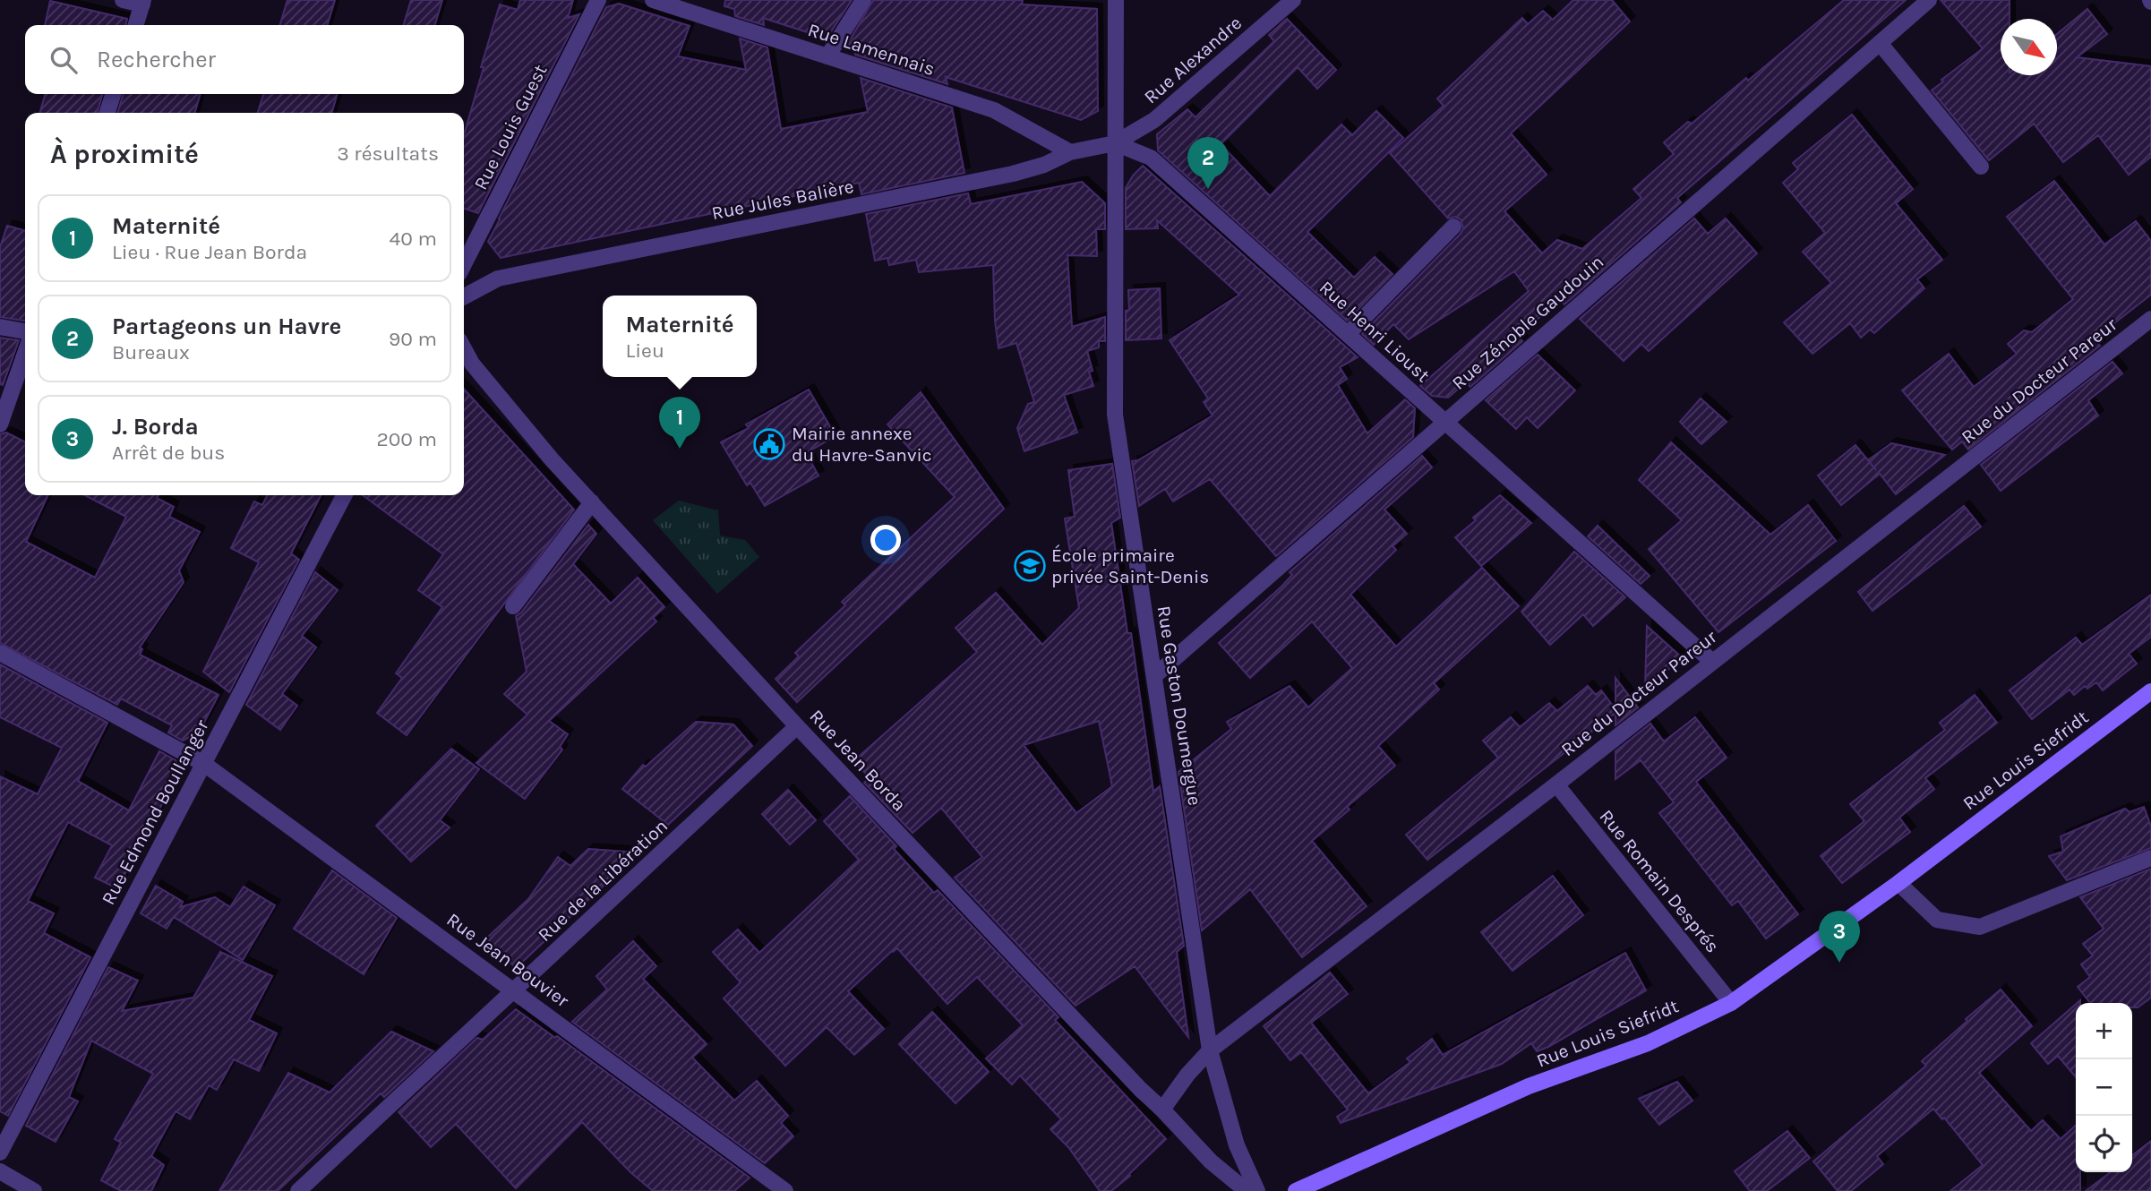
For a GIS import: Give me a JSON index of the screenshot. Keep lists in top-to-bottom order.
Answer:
{
  "streets": {
    "street": [
      "Rue Lamennais",
      "Rue Alexandre",
      "Rue Louis Guest",
      "Rue Jules Balière",
      "Rue Zénoble Gaudouin",
      "Rue Henri Lioust",
      "Rue du Docteur Pareur",
      "Rue Gaston Doumergue",
      "Rue Jean Borda",
      "Rue Louis Siefridt",
      "Rue Edmond Boullanger",
      "Rue de la Libération",
      "Rue Romain Després",
      "Rue Jean Bouvier"
    ]
  },
  "crossings": [
    ["Rue Lamennais", "Rue Jules Balière"],
    ["Rue Alexandre", "Rue Jules Balière"],
    ["Rue Alexandre", "Rue Henri Lioust"],
    ["Rue Alexandre", "Rue Gaston Doumergue"],
    ["Rue Jules Balière", "Rue Henri Lioust"],
    ["Rue Jules Balière", "Rue Gaston Doumergue"],
    ["Rue Zénoble Gaudouin", "Rue Henri Lioust"],
    ["Rue Zénoble Gaudouin", "Rue Gaston Doumergue"],
    ["Rue Henri Lioust", "Rue du Docteur Pareur"],
    ["Rue Henri Lioust", "Rue Gaston Doumergue"],
    ["Rue du Docteur Pareur", "Rue Gaston Doumergue"],
    ["Rue du Docteur Pareur", "Rue Jean Borda"],
    ["Rue du Docteur Pareur", "Rue Romain Després"],
    ["Rue Jean Borda", "Rue de la Libération"],
    ["Rue Louis Siefridt", "Rue Romain Després"],
    ["Rue Edmond Boullanger", "Rue Jean Bouvier"],
    ["Rue de la Libération", "Rue Jean Bouvier"]
  ],
  "places": {
    "public building": ["Mairie annexe du Havre-Sanvic"],
    "school or university": ["École primaire privée Saint-Denis"]
  },
  "north": "bottom right",
  "page": {
    "search": "Rechercher",
    "heading": ["À proximité", "3 résultats"],
    "pins": ["2", "1", "3"],
    "list": [
      {
        "mark": "1",
        "name": "Maternité",
        "note": "Lieu · Rue Jean Borda",
        "value": "40 m"
      },
      {
        "mark": "2",
        "name": "Partageons un Havre",
        "note": "Bureaux",
        "value": "90 m"
      },
      {
        "mark": "3",
        "name": "J. Borda",
        "note": "Arrêt de bus",
        "value": "200 m"
      }
    ],
    "popup": ["Maternité", "Lieu"],
    "map_buttons": ["+", "−"]
  }
}
